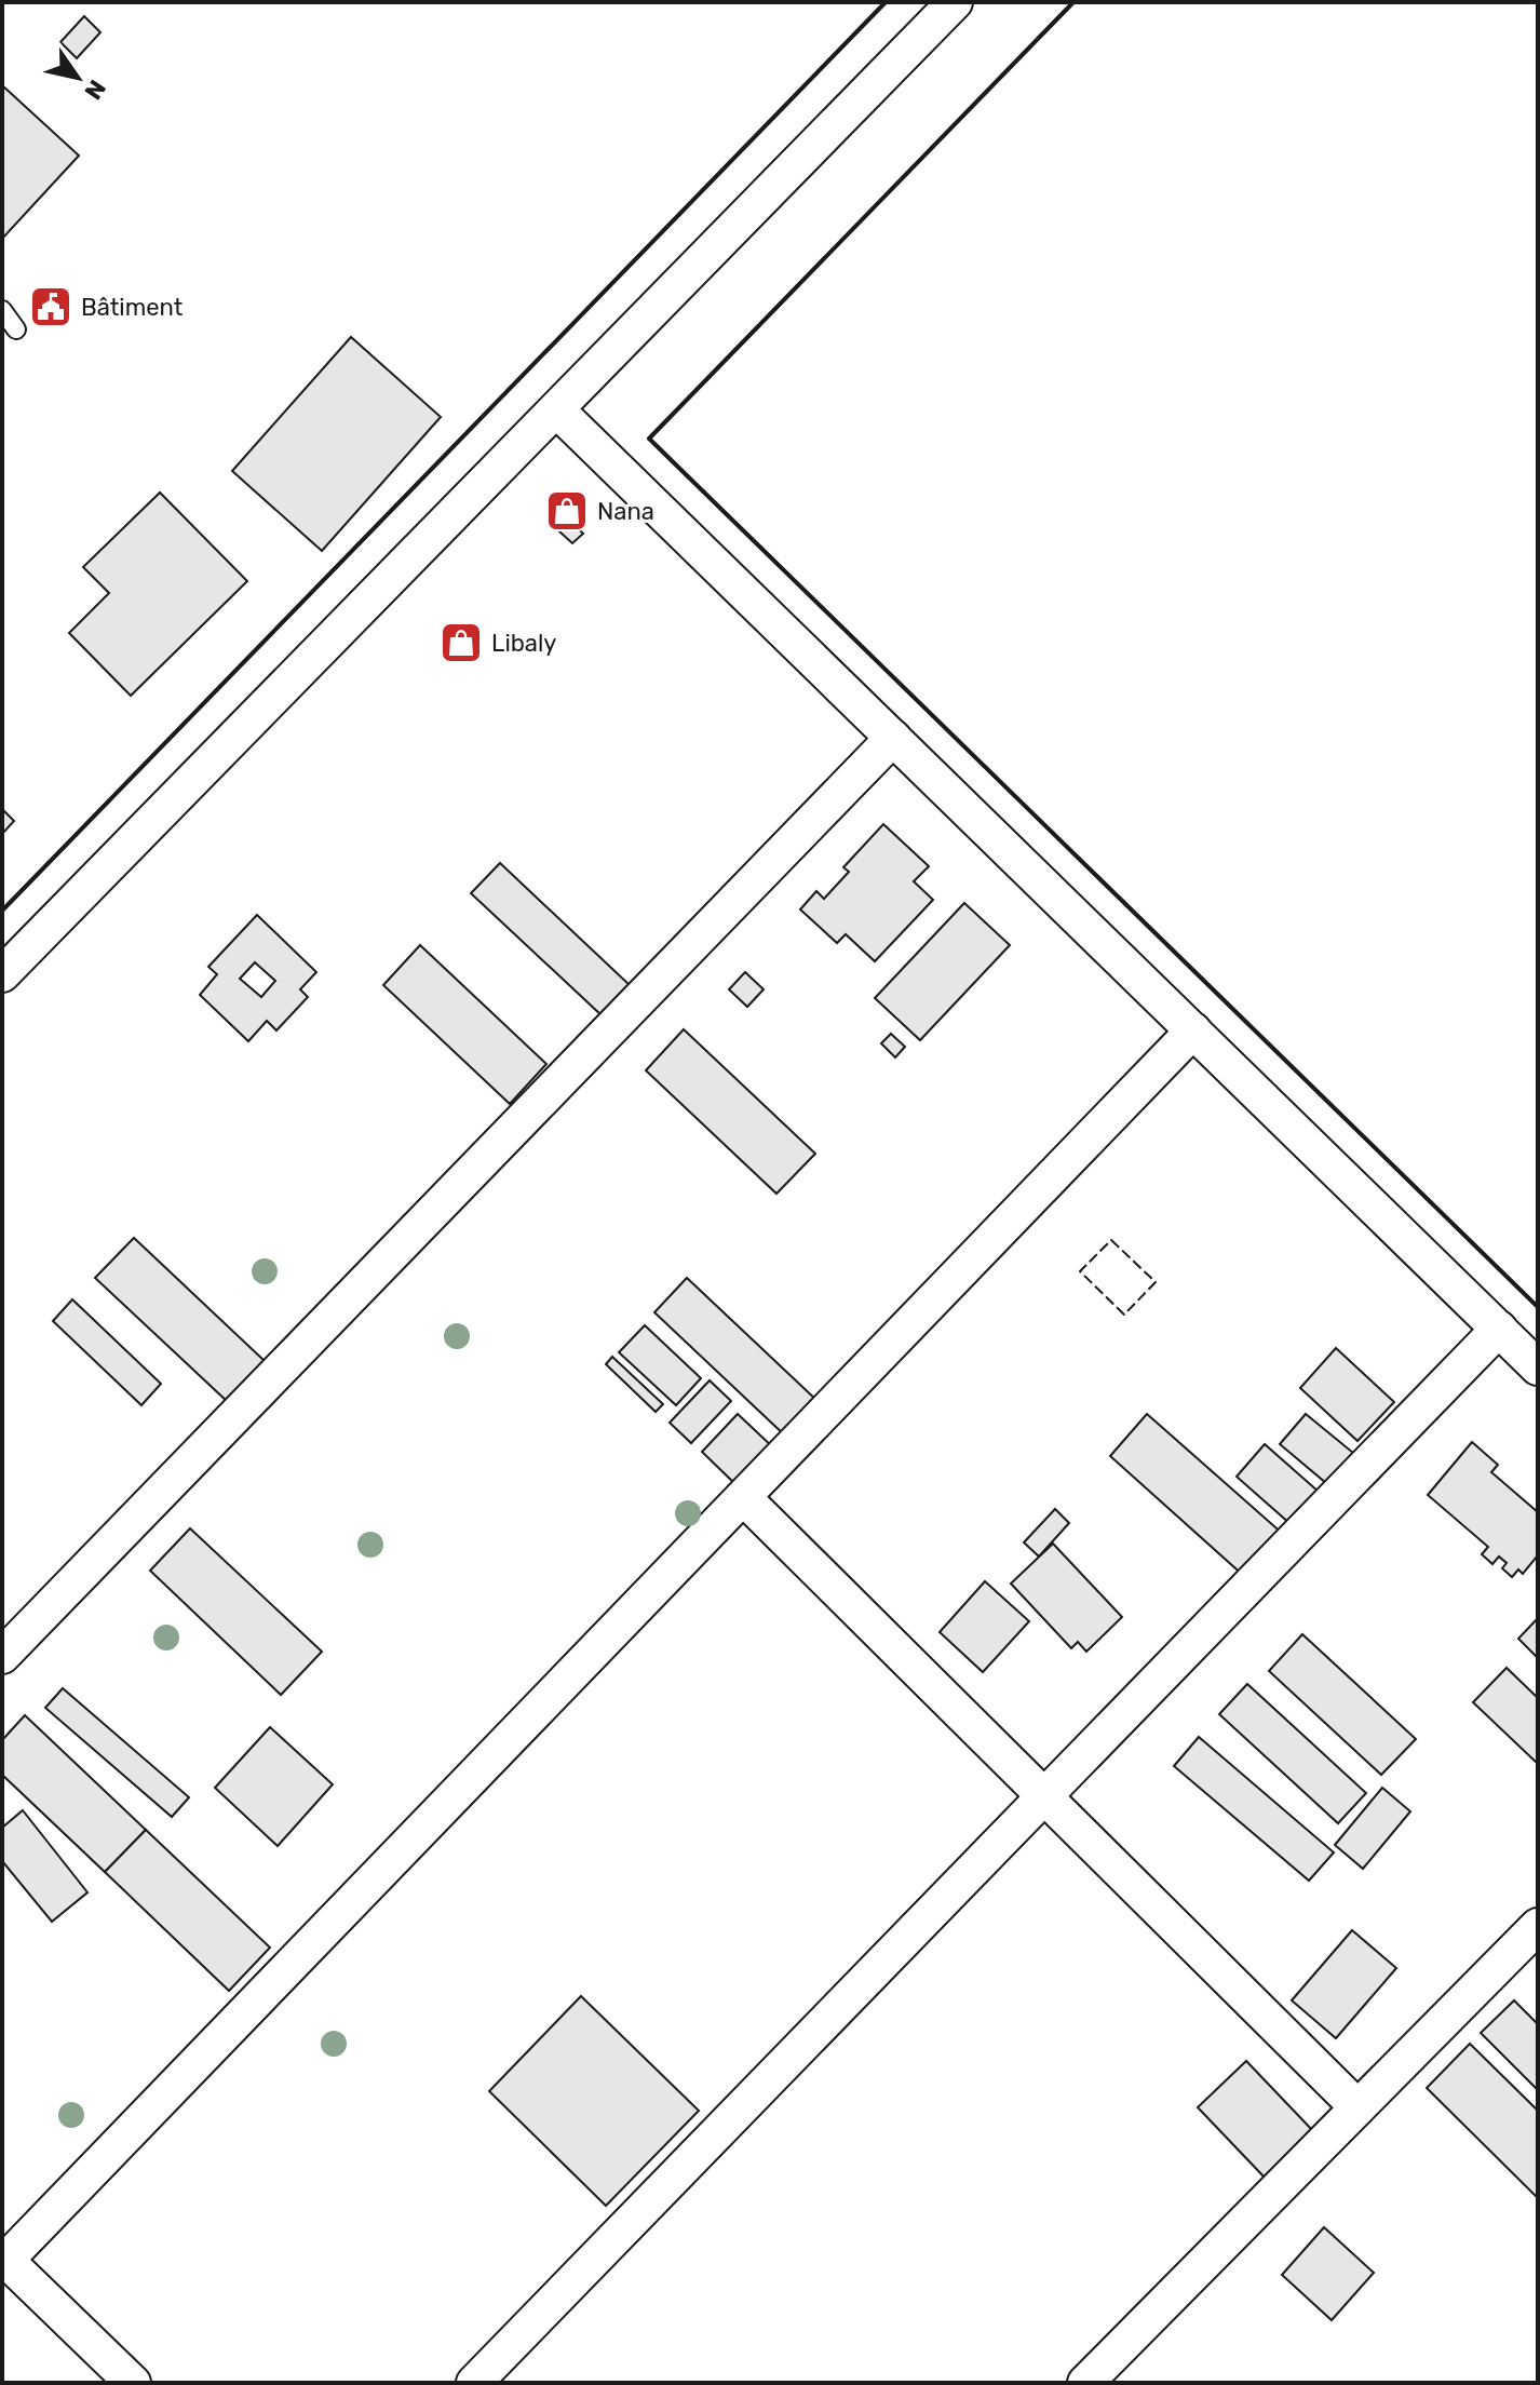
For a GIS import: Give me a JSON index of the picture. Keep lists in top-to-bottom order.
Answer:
{
  "places": {
    "public building": ["Bâtiment"],
    "shop": ["Nana", "Libaly"]
  },
  "north": "bottom right"
}
